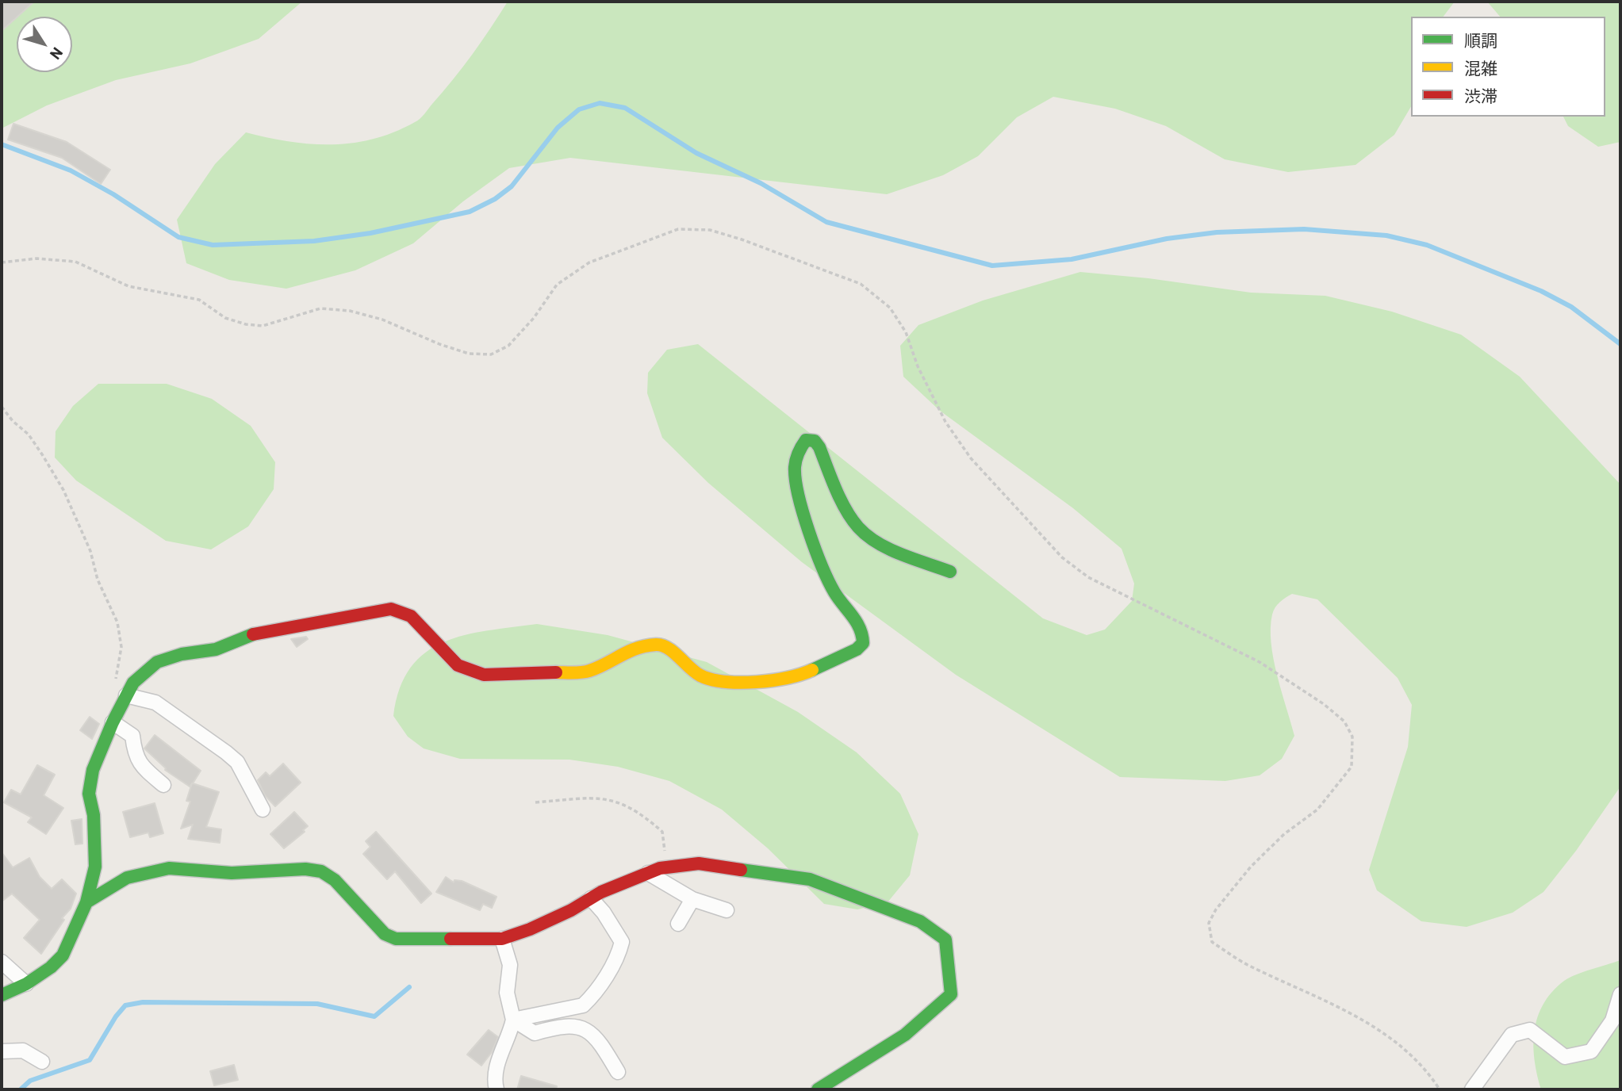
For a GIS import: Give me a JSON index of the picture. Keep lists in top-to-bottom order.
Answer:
{
  "legend": ["順調", "混雑", "渋滞"],
  "north": "bottom right"
}
